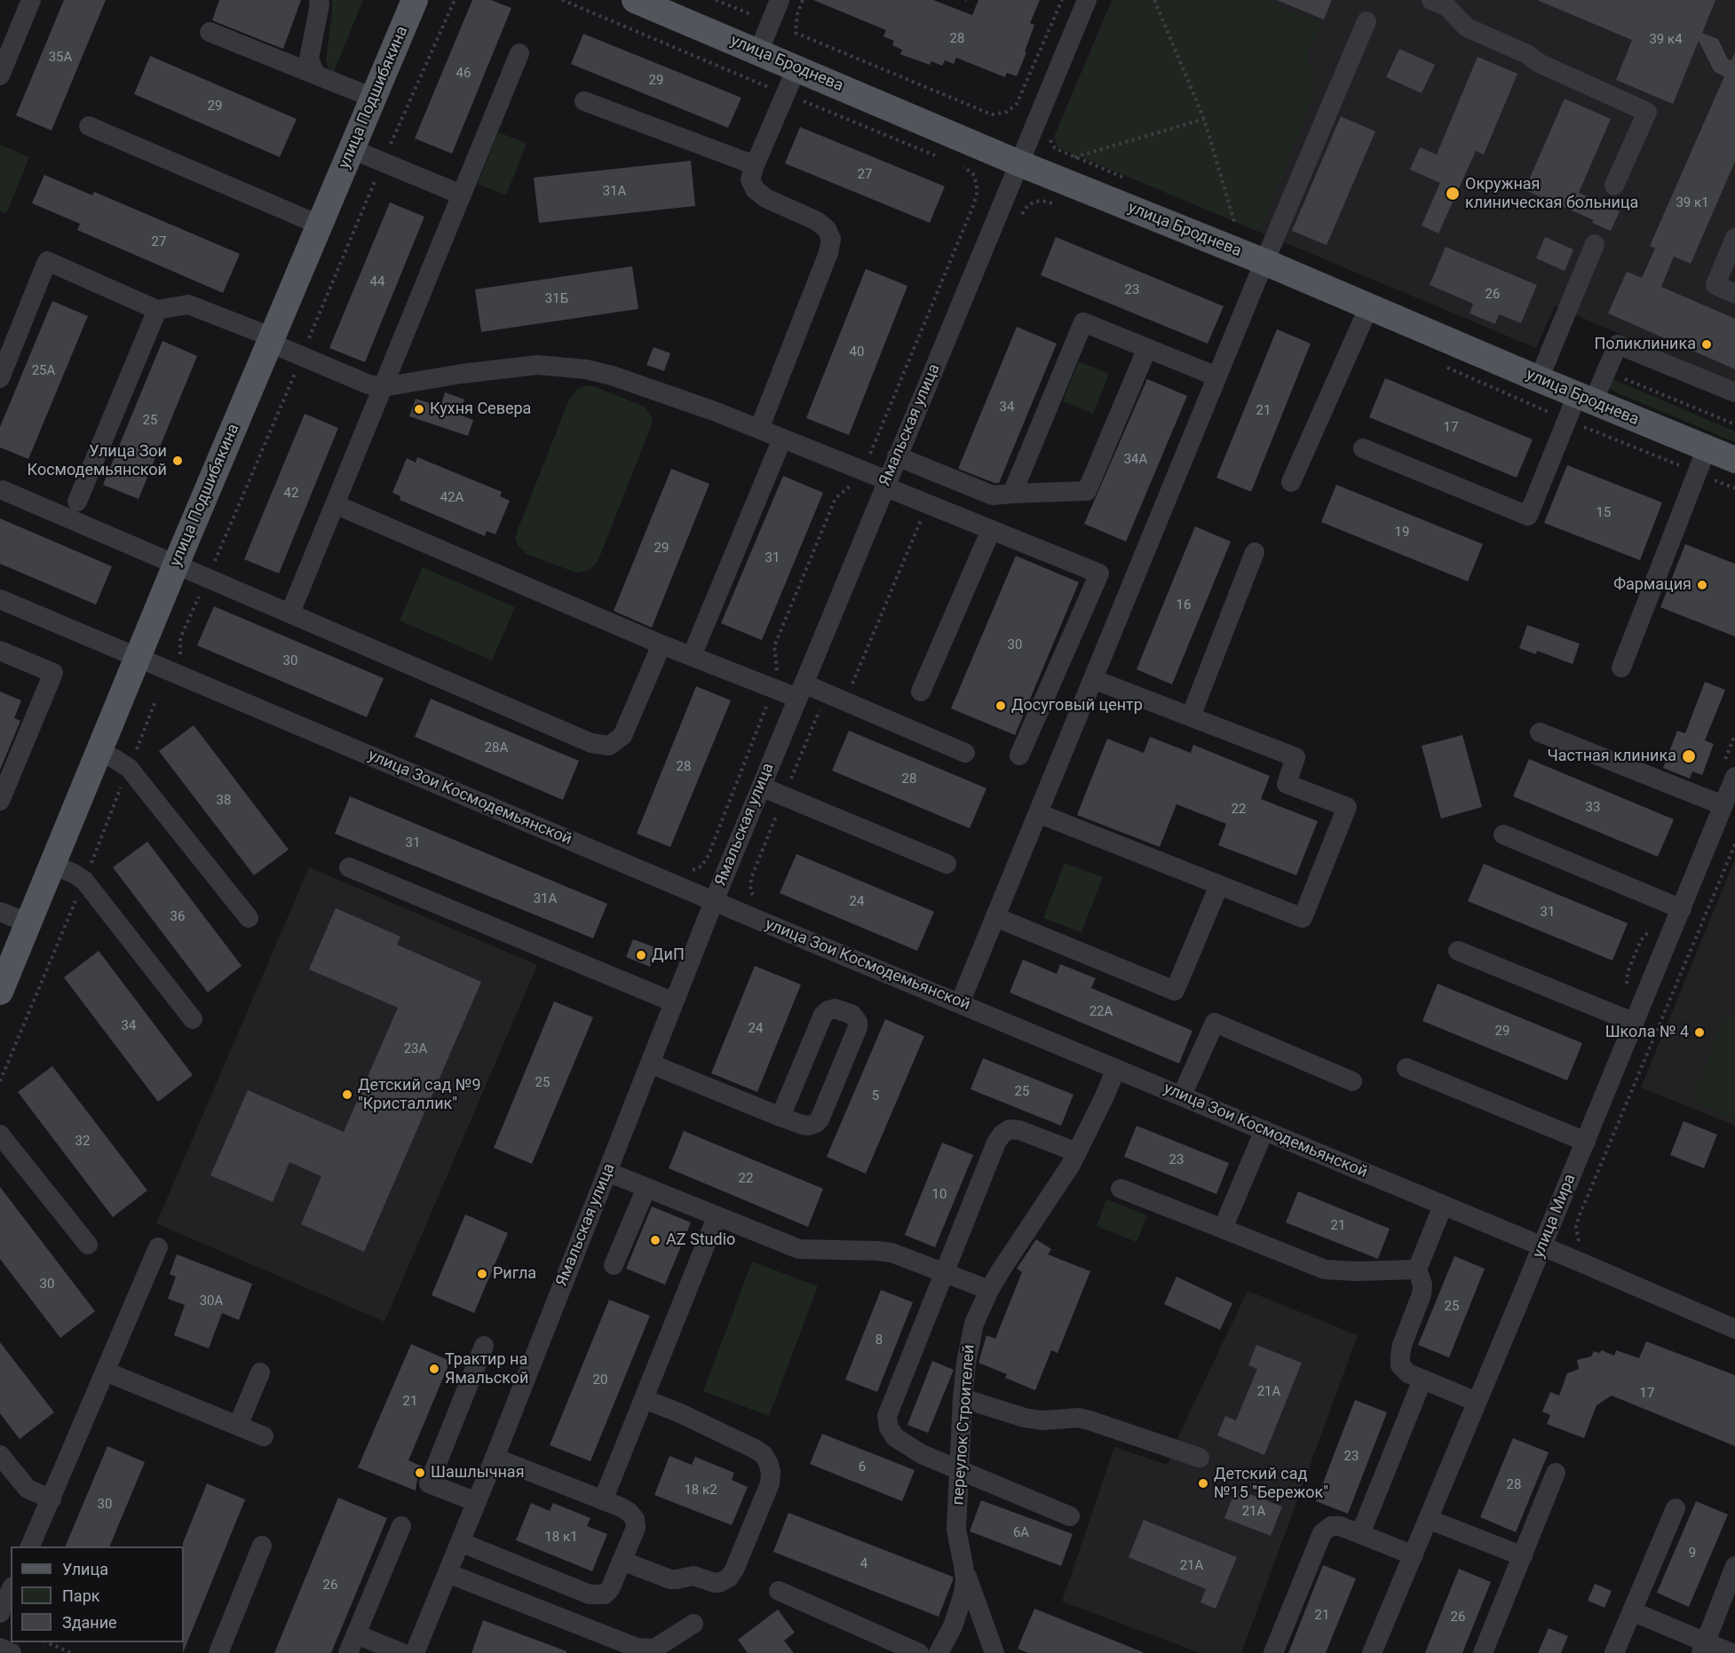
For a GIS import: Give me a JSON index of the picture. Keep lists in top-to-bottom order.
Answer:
{
  "streets": {
    "main road": ["улица Броднева", "улица Подшибякина"],
    "street": [
      "Ямальская улица",
      "улица Зои Космодемьянской",
      "улица Мира",
      "переулок Строителей"
    ]
  },
  "crossings": [
    ["улица Броднева", "Ямальская улица"],
    ["улица Подшибякина", "улица Зои Космодемьянской"],
    ["Ямальская улица", "улица Зои Космодемьянской"],
    ["улица Зои Космодемьянской", "улица Мира"],
    ["улица Зои Космодемьянской", "переулок Строителей"]
  ],
  "places": [
    "Окружная клиническая больница",
    "Поликлиника",
    "Кухня Севера",
    "Улица Зои Космодемьянской",
    "Фармация",
    "Досуговый центр",
    "Частная клиника",
    "ДиП",
    "Школа № 4",
    "Детский сад №9 \"Кристаллик\"",
    "AZ Studio",
    "Ригла",
    "Трактир на Ямальской",
    "Шашлычная",
    "Детский сад №15 \"Бережок\""
  ],
  "house_numbers": [
    "28",
    "39 к4",
    "35А",
    "46",
    "29",
    "29",
    "27",
    "31А",
    "39 к1",
    "27",
    "44",
    "23",
    "26",
    "31Б",
    "40",
    "25А",
    "34",
    "21",
    "25",
    "17",
    "34А",
    "42",
    "42А",
    "15",
    "19",
    "29",
    "31",
    "16",
    "30",
    "30",
    "28А",
    "28",
    "28",
    "38",
    "33",
    "22",
    "31",
    "31А",
    "24",
    "31",
    "36",
    "22А",
    "34",
    "24",
    "29",
    "23А",
    "25",
    "25",
    "5",
    "32",
    "23",
    "22",
    "10",
    "21",
    "30",
    "30А",
    "25",
    "8",
    "20",
    "21А",
    "17",
    "21",
    "23",
    "6",
    "28",
    "18 к2",
    "30",
    "21А",
    "6А",
    "18 к1",
    "9",
    "4",
    "21А",
    "26",
    "21",
    "26"
  ],
  "legend": ["Улица", "Парк", "Здание"]
}
